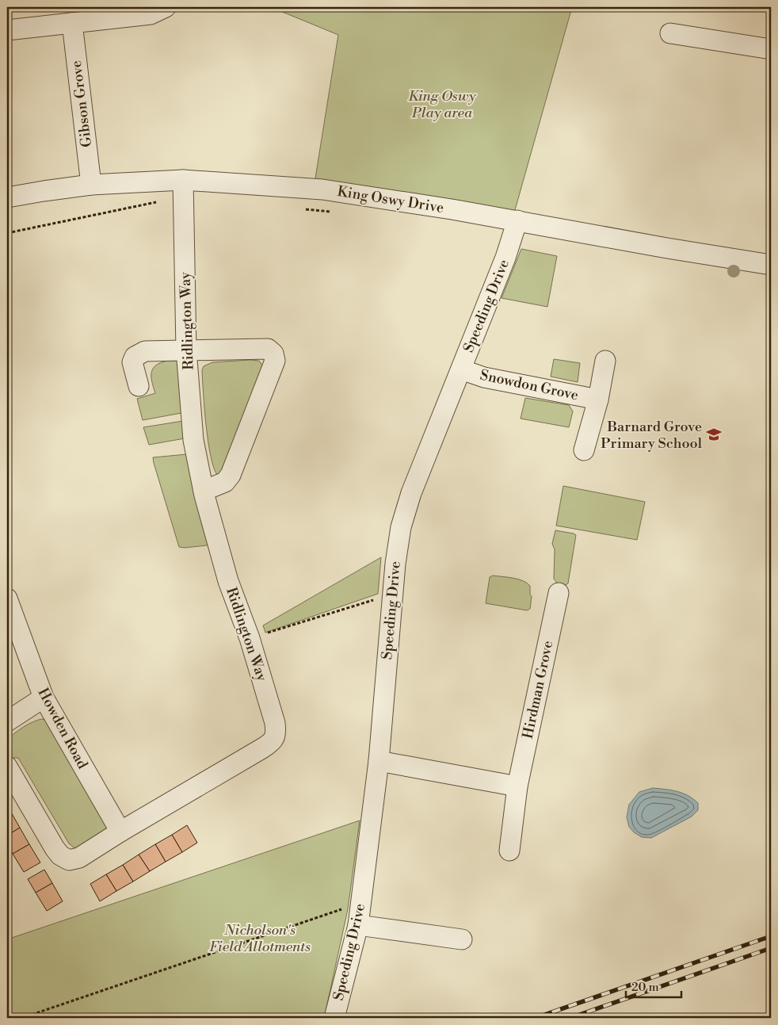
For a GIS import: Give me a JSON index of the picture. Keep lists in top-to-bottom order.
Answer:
{
  "streets": {
    "street": [
      "Gibson Grove",
      "King Oswy Drive",
      "Speeding Drive",
      "Ridlington Way",
      "Snowdon Grove",
      "Hirdman Grove",
      "Howden Road"
    ]
  },
  "crossings": [
    ["Gibson Grove", "King Oswy Drive"],
    ["King Oswy Drive", "Speeding Drive"],
    ["King Oswy Drive", "Ridlington Way"],
    ["Speeding Drive", "Snowdon Grove"],
    ["Ridlington Way", "Howden Road"]
  ],
  "parks": ["King Oswy Play area", "Nicholson's Field Allotments"],
  "places": {
    "school or university": ["Barnard Grove Primary School"]
  },
  "scale_bar": "20 m"
}
